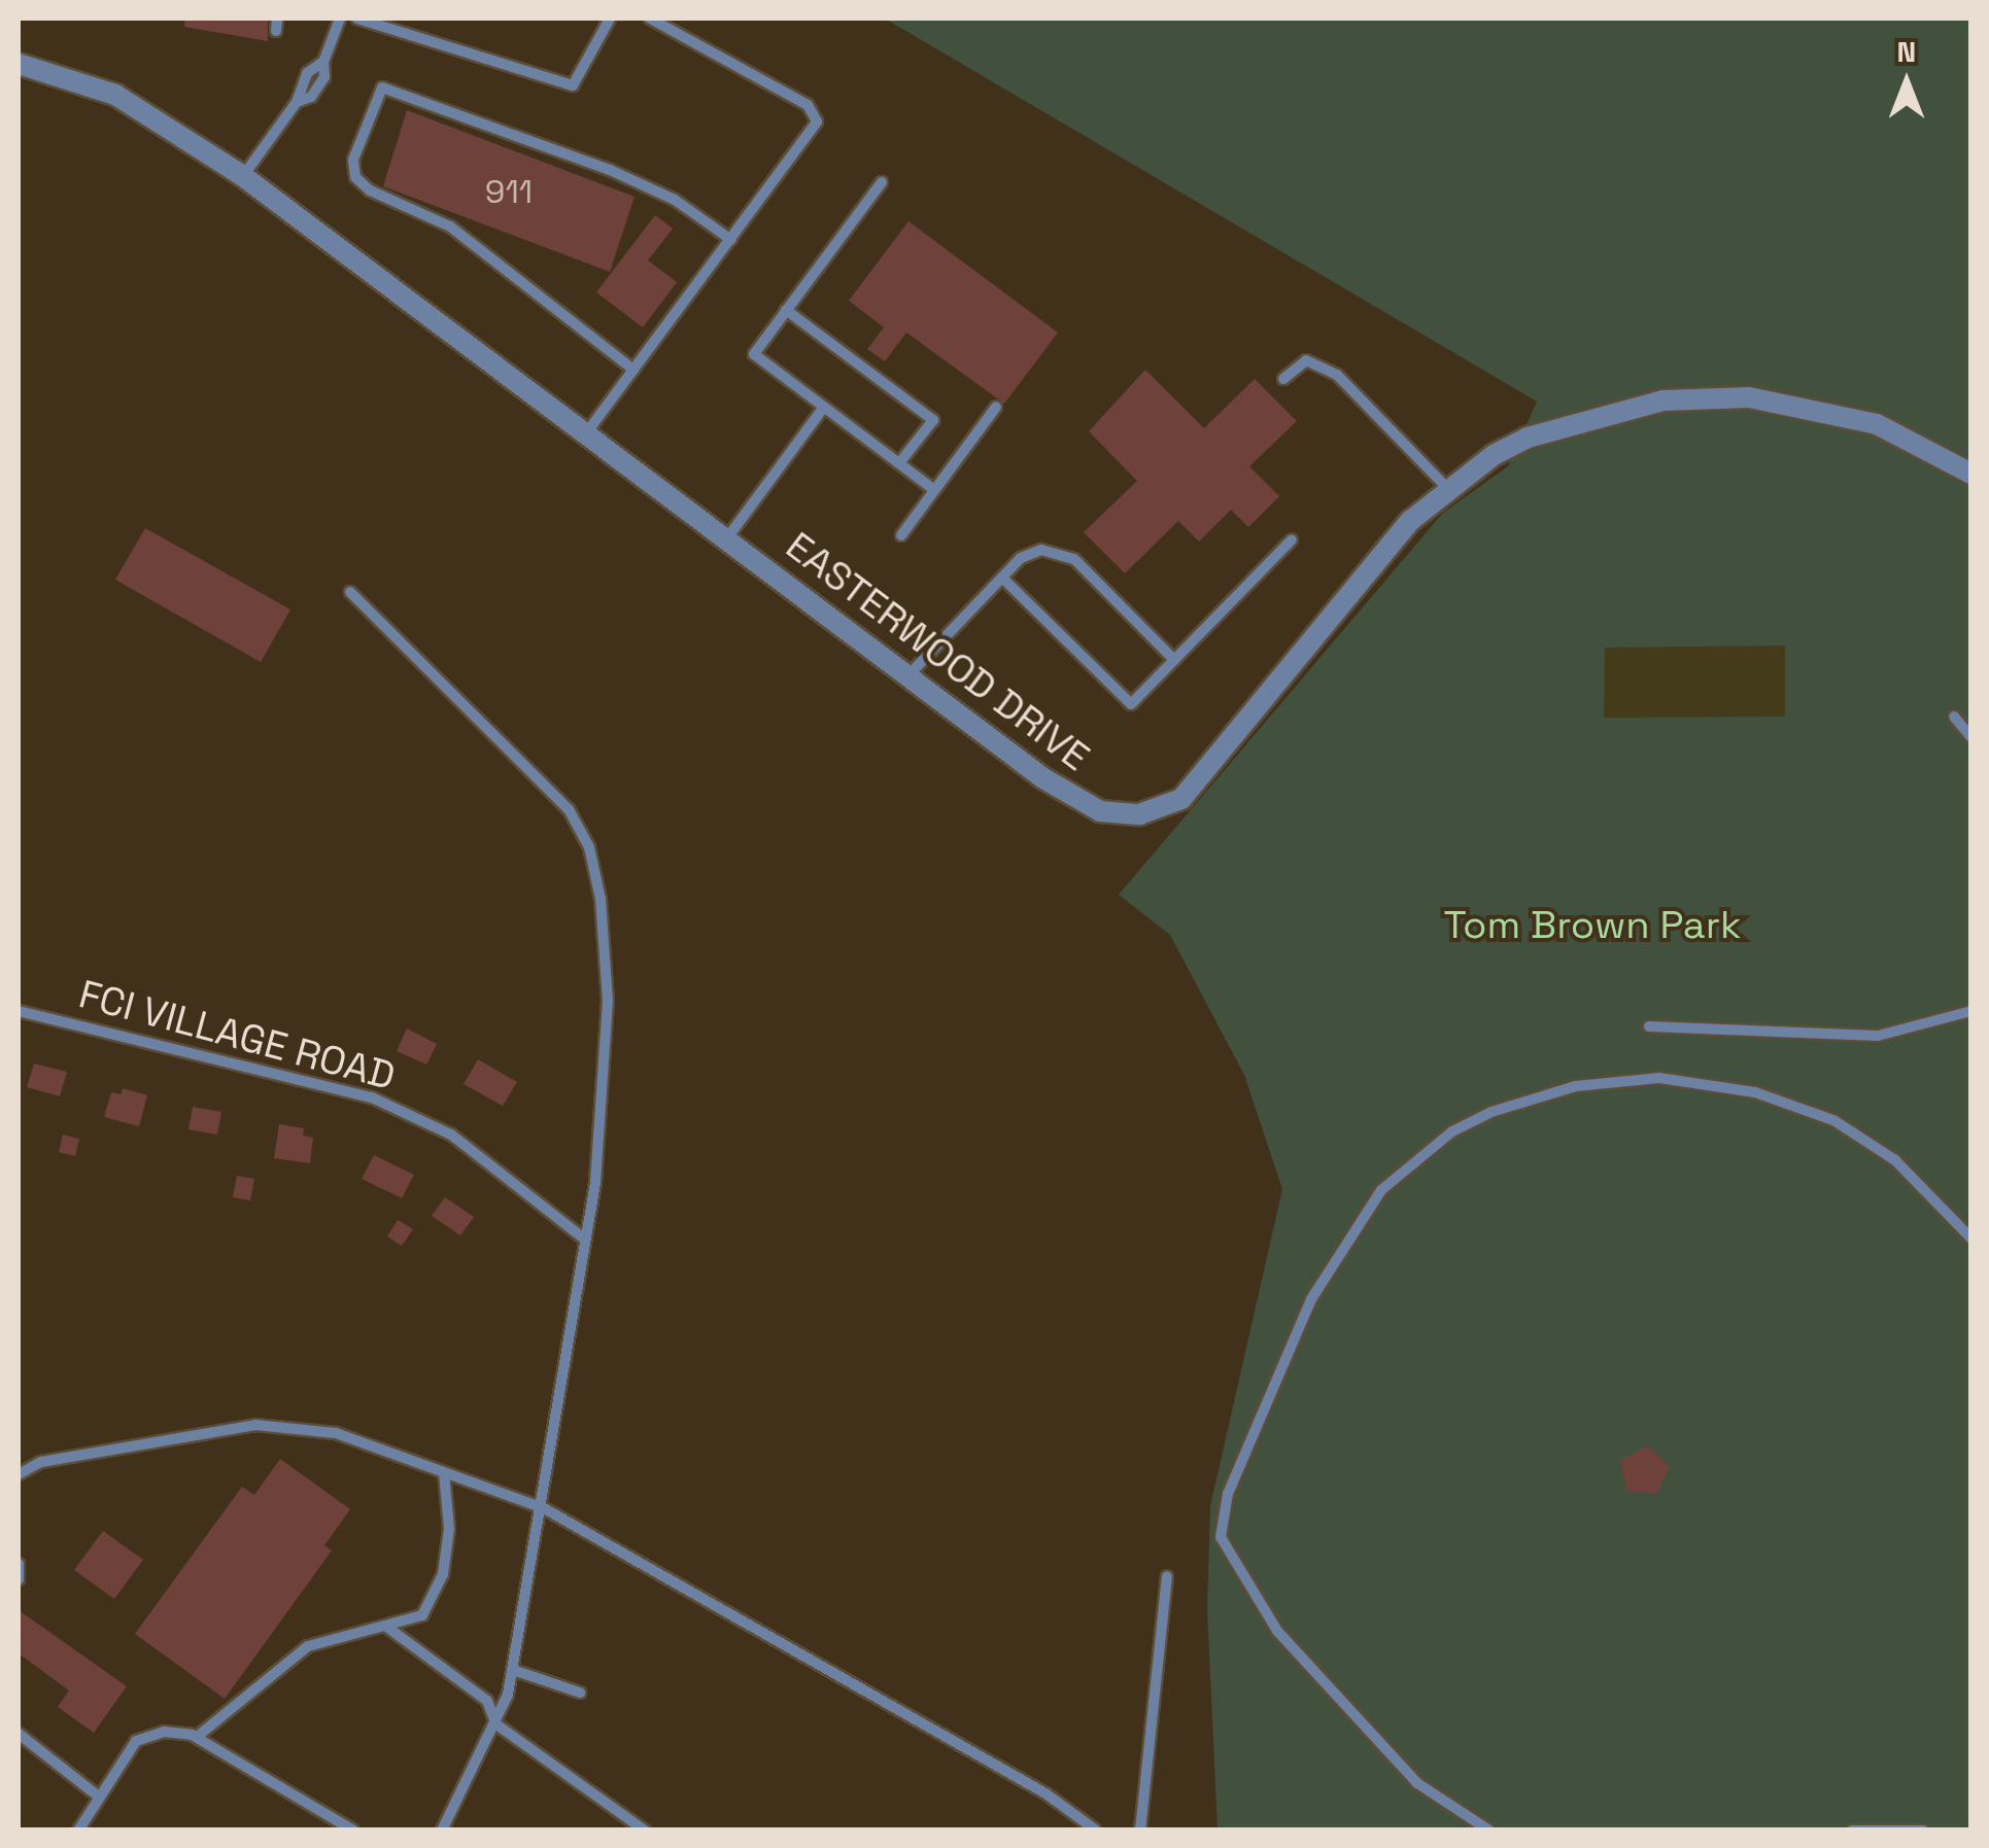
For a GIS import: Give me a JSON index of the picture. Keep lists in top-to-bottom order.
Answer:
{
  "streets": {
    "street": ["EASTERWOOD DRIVE"],
    "lane": ["FCI VILLAGE ROAD"]
  },
  "parks": ["Tom Brown Park"],
  "house_numbers": ["911"],
  "north": "top"
}
